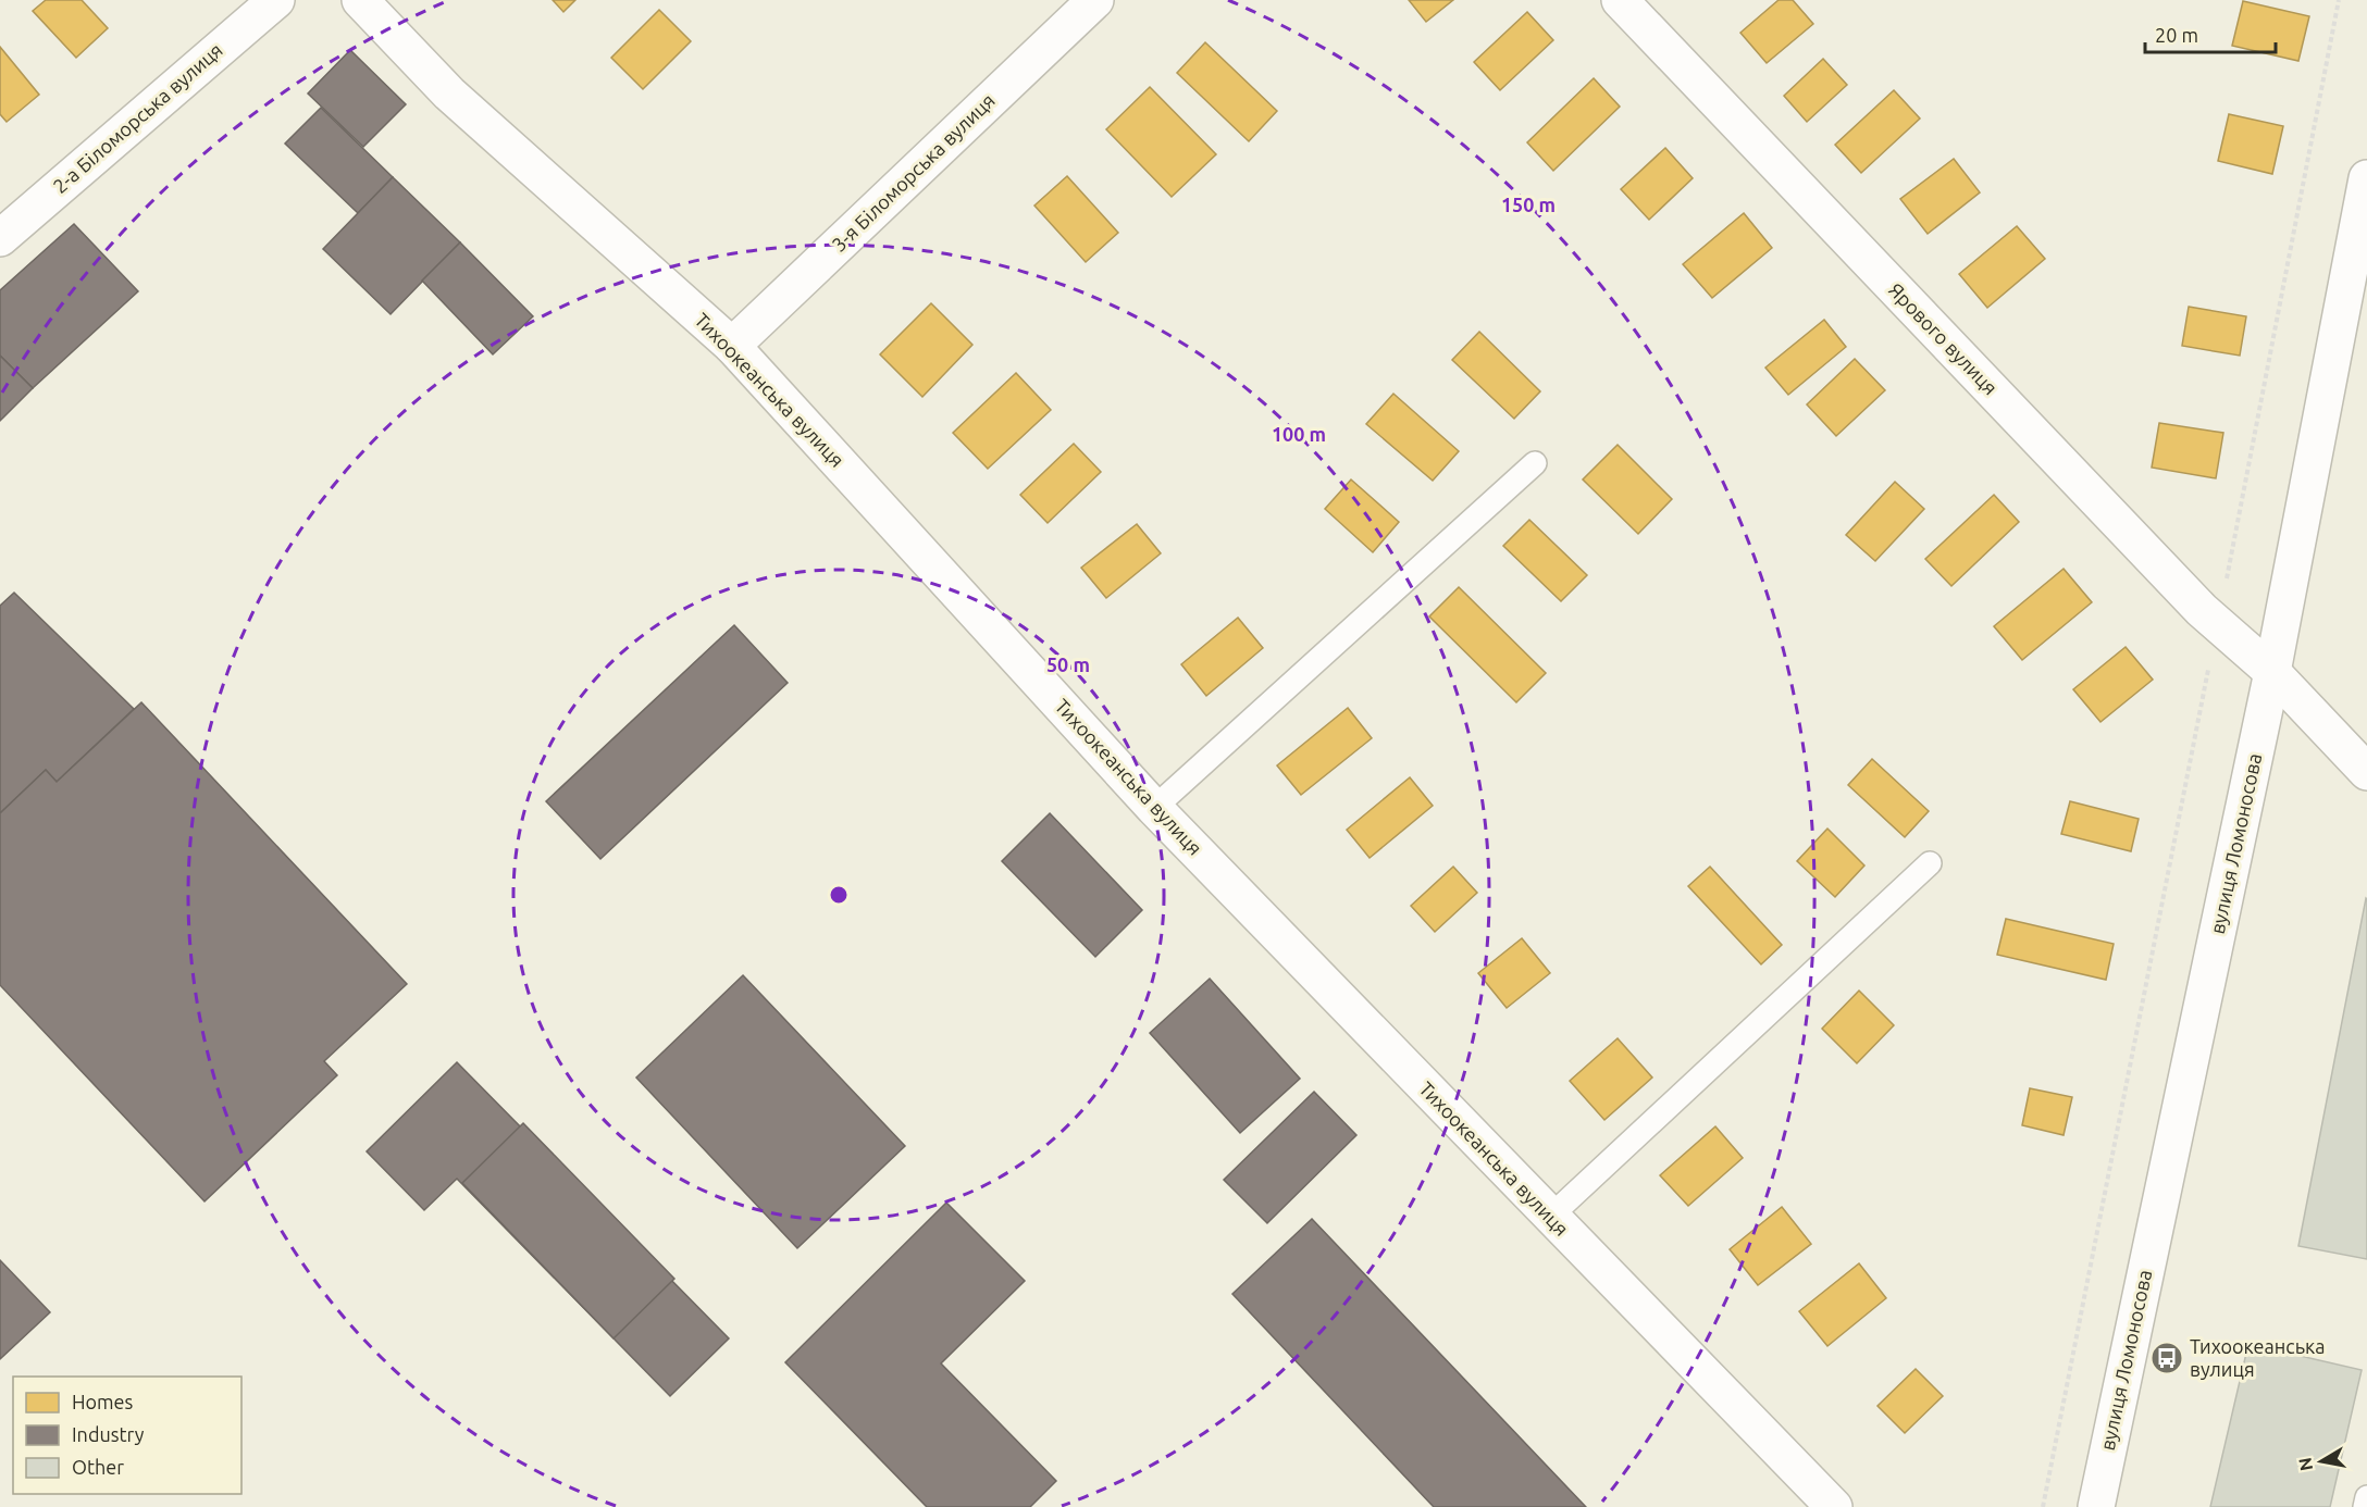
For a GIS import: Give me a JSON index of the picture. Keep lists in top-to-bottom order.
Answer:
{
  "streets": {
    "street": [
      "2-а Біломорська вулиця",
      "3-я Біломорська вулиця",
      "Ярового вулиця",
      "Тихоокеанська вулиця",
      "вулиця Ломоносова"
    ]
  },
  "crossings": [
    ["3-я Біломорська вулиця", "Тихоокеанська вулиця"],
    ["Ярового вулиця", "вулиця Ломоносова"]
  ],
  "places": {
    "bus stop": ["Тихоокеанська вулиця"]
  },
  "legend": ["Homes", "Industry", "Other"],
  "scale_bar": "20 m",
  "north": "left",
  "rings": ["150 m", "100 m", "50 m"]
}
